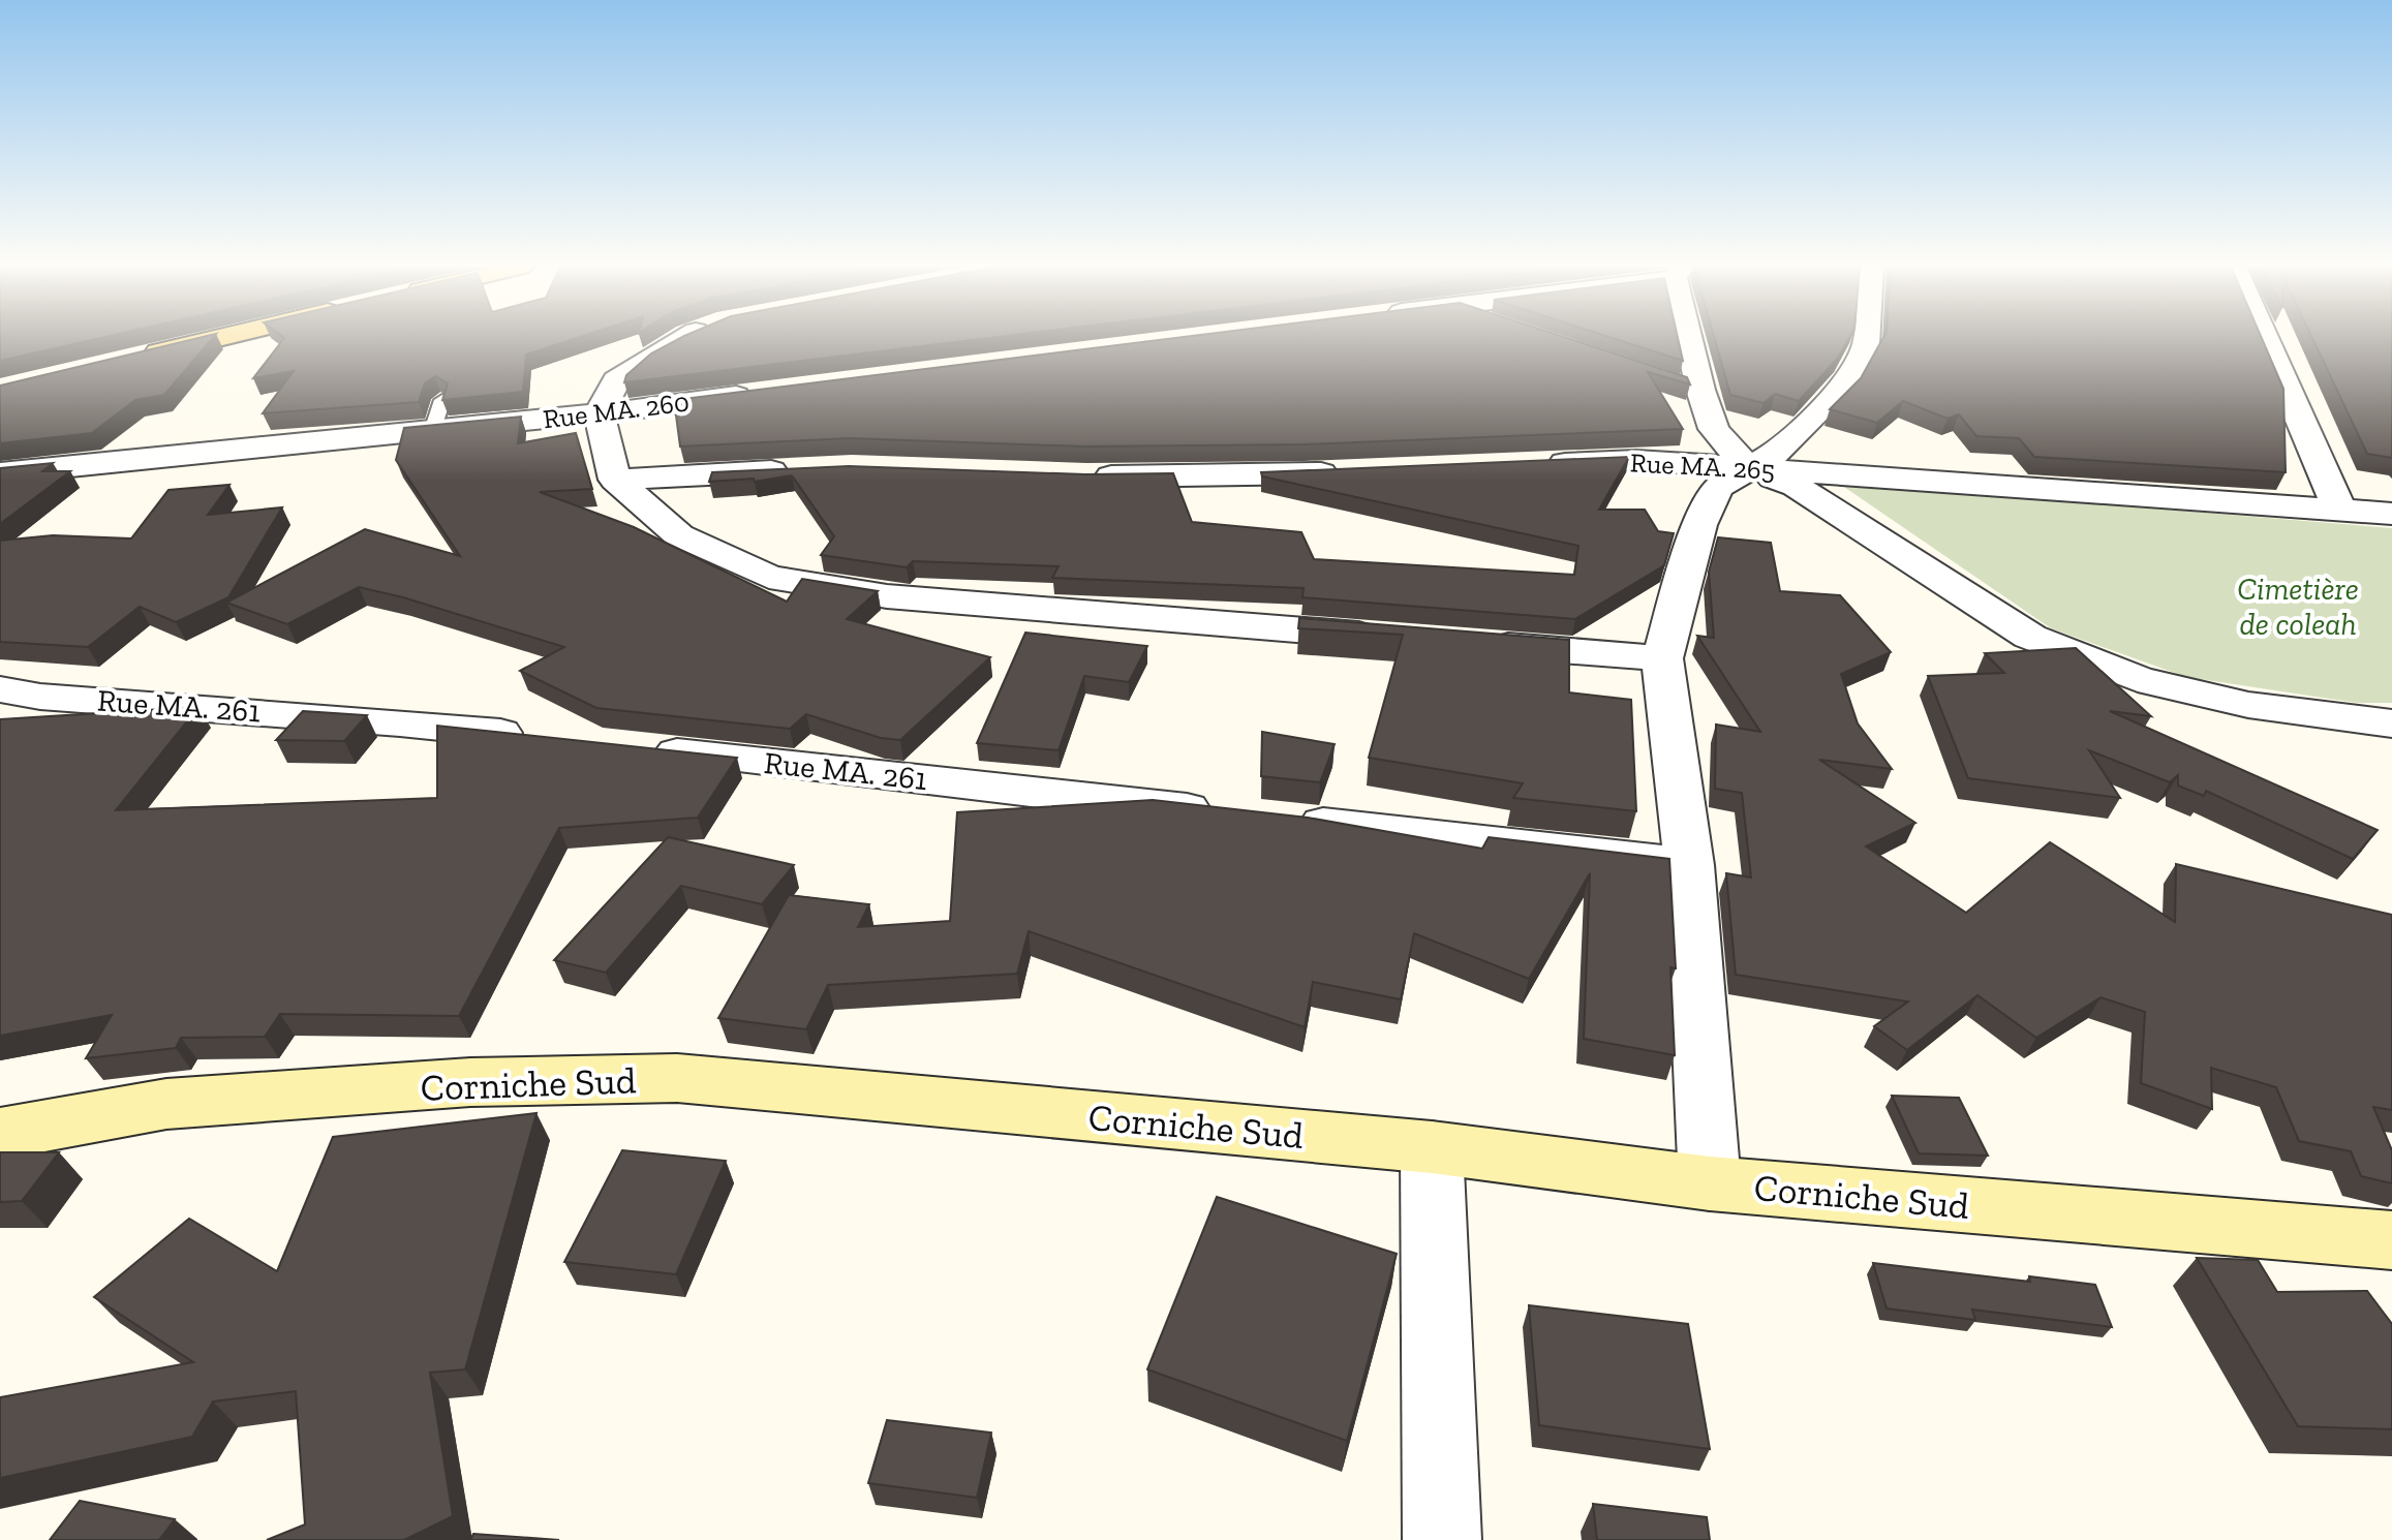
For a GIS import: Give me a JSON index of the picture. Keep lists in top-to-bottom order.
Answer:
{
  "streets": {
    "main road": ["Corniche Sud"],
    "street": ["Rue MA. 260", "Rue MA. 265", "Rue MA. 261"]
  },
  "parks": ["Cimetière de coleah"]
}
